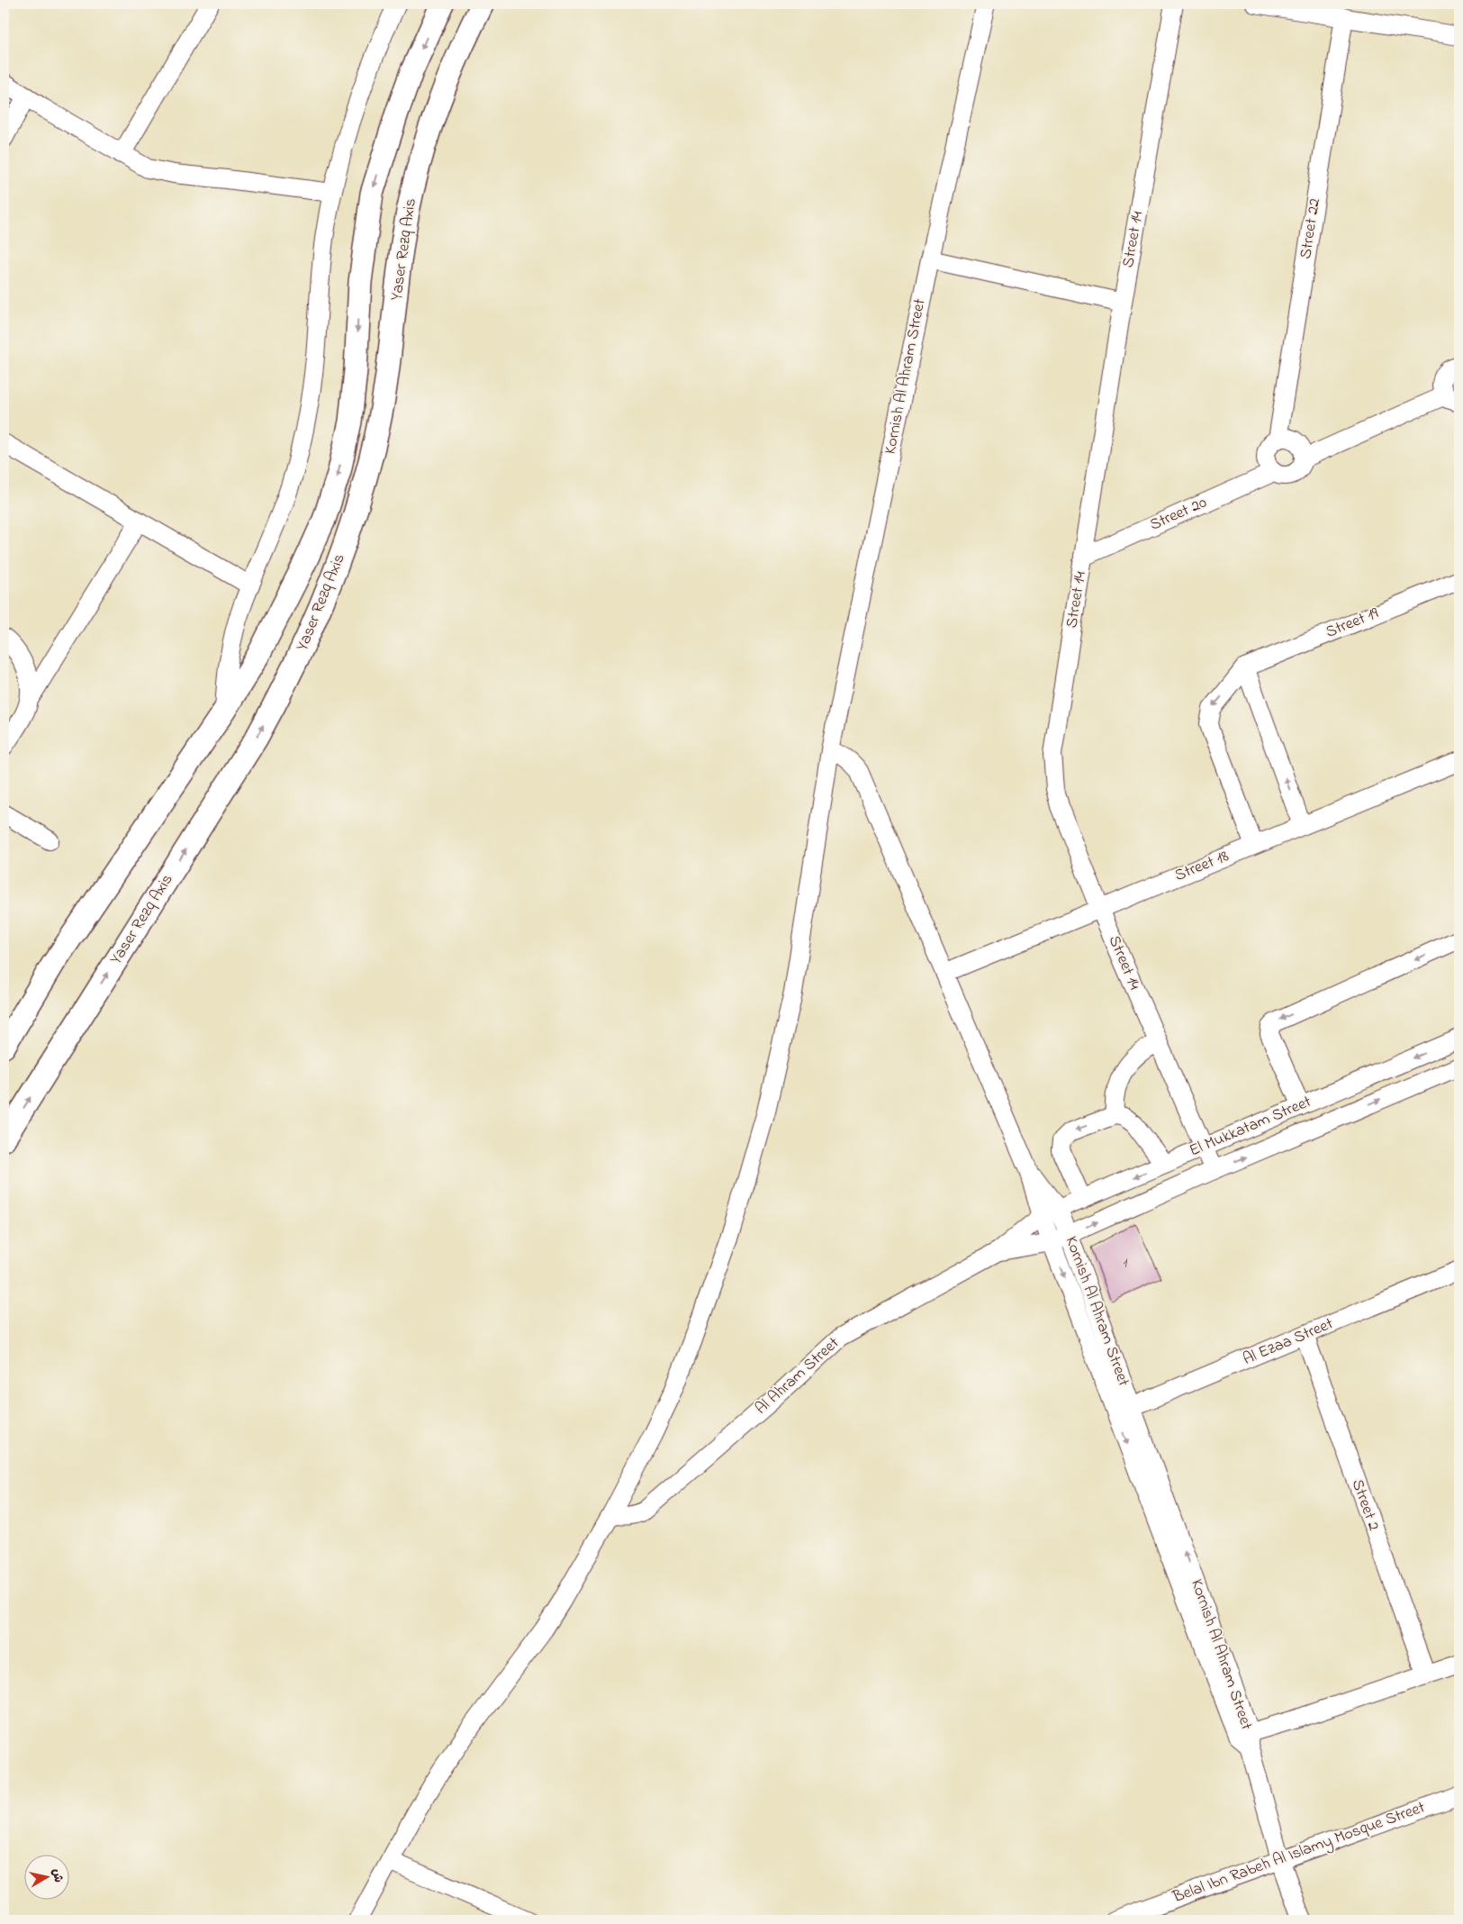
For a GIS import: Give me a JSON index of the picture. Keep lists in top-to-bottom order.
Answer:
{
  "streets": {
    "main road": ["Yaser Rezq Axis"],
    "street": [
      "Street 22",
      "Street 14",
      "Kornish Al Ahram Street",
      "Street 20",
      "Street 19",
      "Street 18",
      "El Mukkatam Street",
      "Al Ezaa Street",
      "Al Ahram Street",
      "Street 2",
      "Belal Ibn Rabeh Al Islamy Mosque Street"
    ]
  },
  "crossings": [
    ["Street 22", "Street 20"],
    ["Street 14", "Street 20"],
    ["Street 14", "Street 18"],
    ["Street 14", "El Mukkatam Street"],
    ["Kornish Al Ahram Street", "El Mukkatam Street"],
    ["Kornish Al Ahram Street", "Al Ezaa Street"],
    ["Kornish Al Ahram Street", "Al Ahram Street"],
    ["Street 19", "Street 18"],
    ["El Mukkatam Street", "Al Ahram Street"],
    ["Al Ezaa Street", "Street 2"]
  ],
  "house_numbers": ["1"],
  "north": "right"
}
